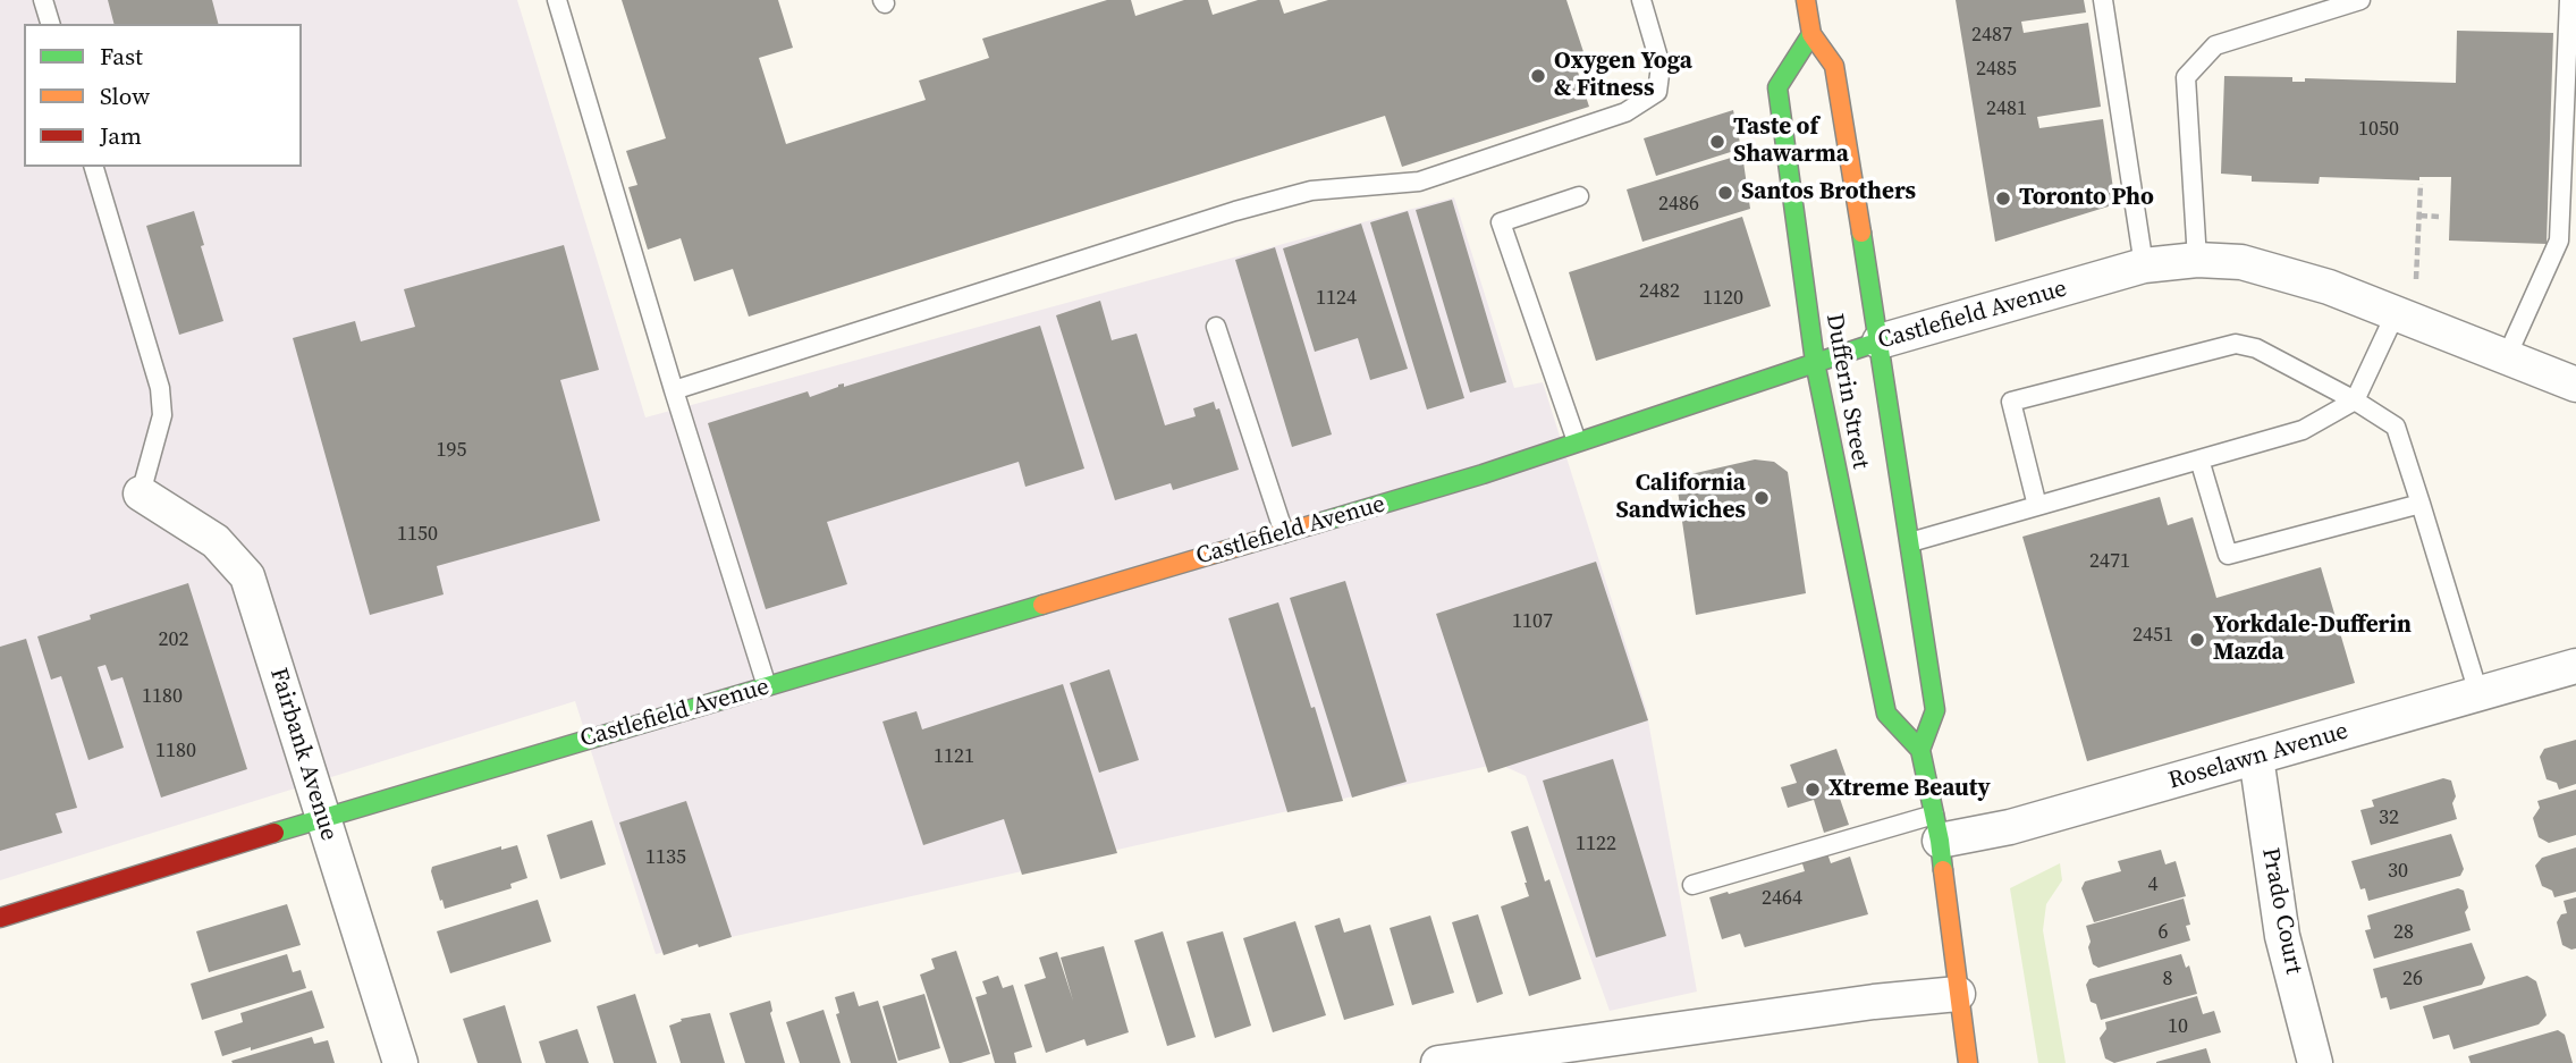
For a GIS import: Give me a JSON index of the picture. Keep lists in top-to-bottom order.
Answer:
{
  "streets": {
    "street": [
      "Castlefield Avenue",
      "Dufferin Street",
      "Fairbank Avenue",
      "Roselawn Avenue",
      "Prado Court"
    ]
  },
  "crossings": [
    ["Castlefield Avenue", "Dufferin Street"],
    ["Castlefield Avenue", "Fairbank Avenue"],
    ["Roselawn Avenue", "Prado Court"]
  ],
  "places": [
    "Oxygen Yoga & Fitness",
    "Taste of Shawarma",
    "Santos Brothers",
    "Toronto Pho",
    "California Sandwiches",
    "Yorkdale-Dufferin Mazda",
    "Xtreme Beauty"
  ],
  "house_numbers": [
    "2487",
    "2485",
    "2481",
    "1050",
    "2486",
    "2482",
    "1124",
    "1120",
    "195",
    "1150",
    "2471",
    "1107",
    "2451",
    "202",
    "1180",
    "1180",
    "1121",
    "32",
    "1122",
    "1135",
    "30",
    "4",
    "2464",
    "6",
    "28",
    "8",
    "26",
    "10"
  ],
  "legend": ["Fast", "Slow", "Jam"]
}
